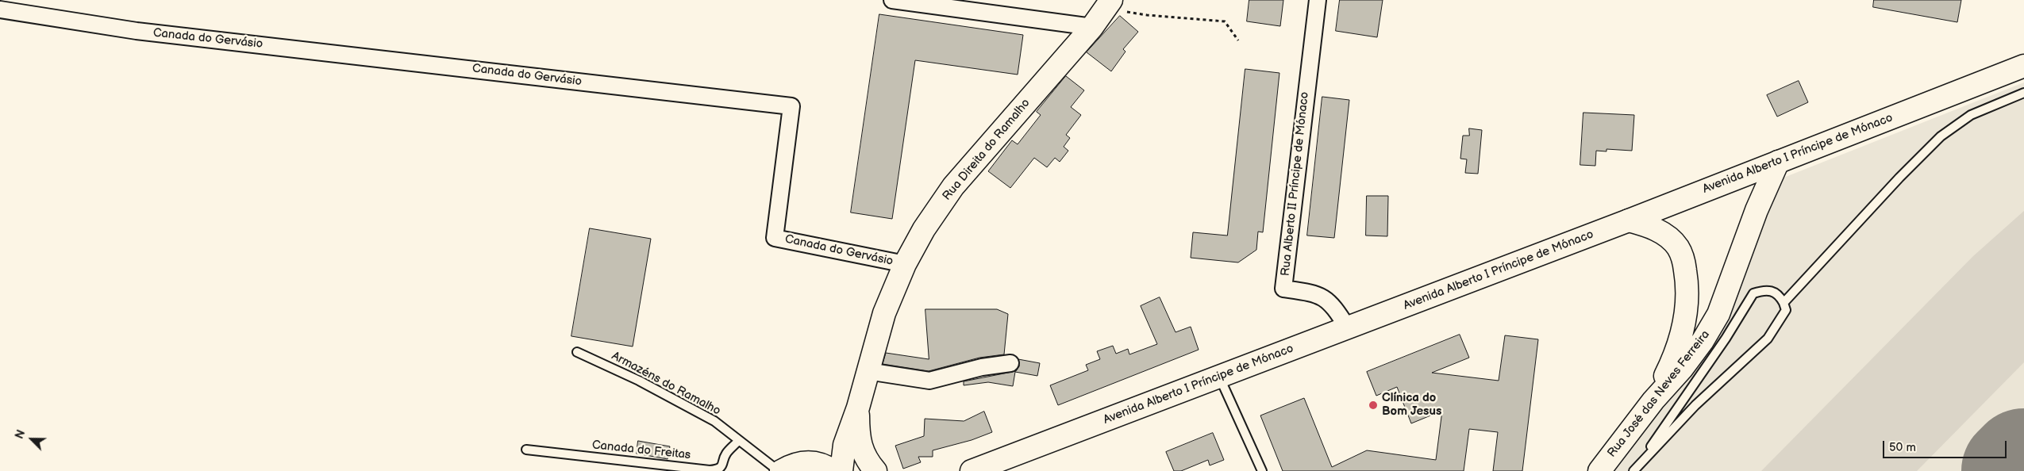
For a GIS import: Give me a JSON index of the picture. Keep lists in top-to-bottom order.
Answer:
{
  "streets": {
    "main road": ["Rua Direita do Ramalho", "Avenida Alberto I Príncipe de Mónaco", "Rua José das Neves Ferreira"],
    "street": ["Canada do Gervásio", "Rua Alberto II Príncipe de Mónaco"],
    "lane": ["Armazéns do Ramalho", "Canada do Freitas"]
  },
  "crossings": [
    ["Canada do Gervásio", "Rua Direita do Ramalho"],
    ["Avenida Alberto I Príncipe de Mónaco", "Rua Alberto II Príncipe de Mónaco"],
    ["Avenida Alberto I Príncipe de Mónaco", "Rua José das Neves Ferreira"],
    ["Armazéns do Ramalho", "Canada do Freitas"]
  ],
  "places": ["Clínica do Bom Jesus"],
  "scale_bar": "50 m",
  "north": "top left"
}
